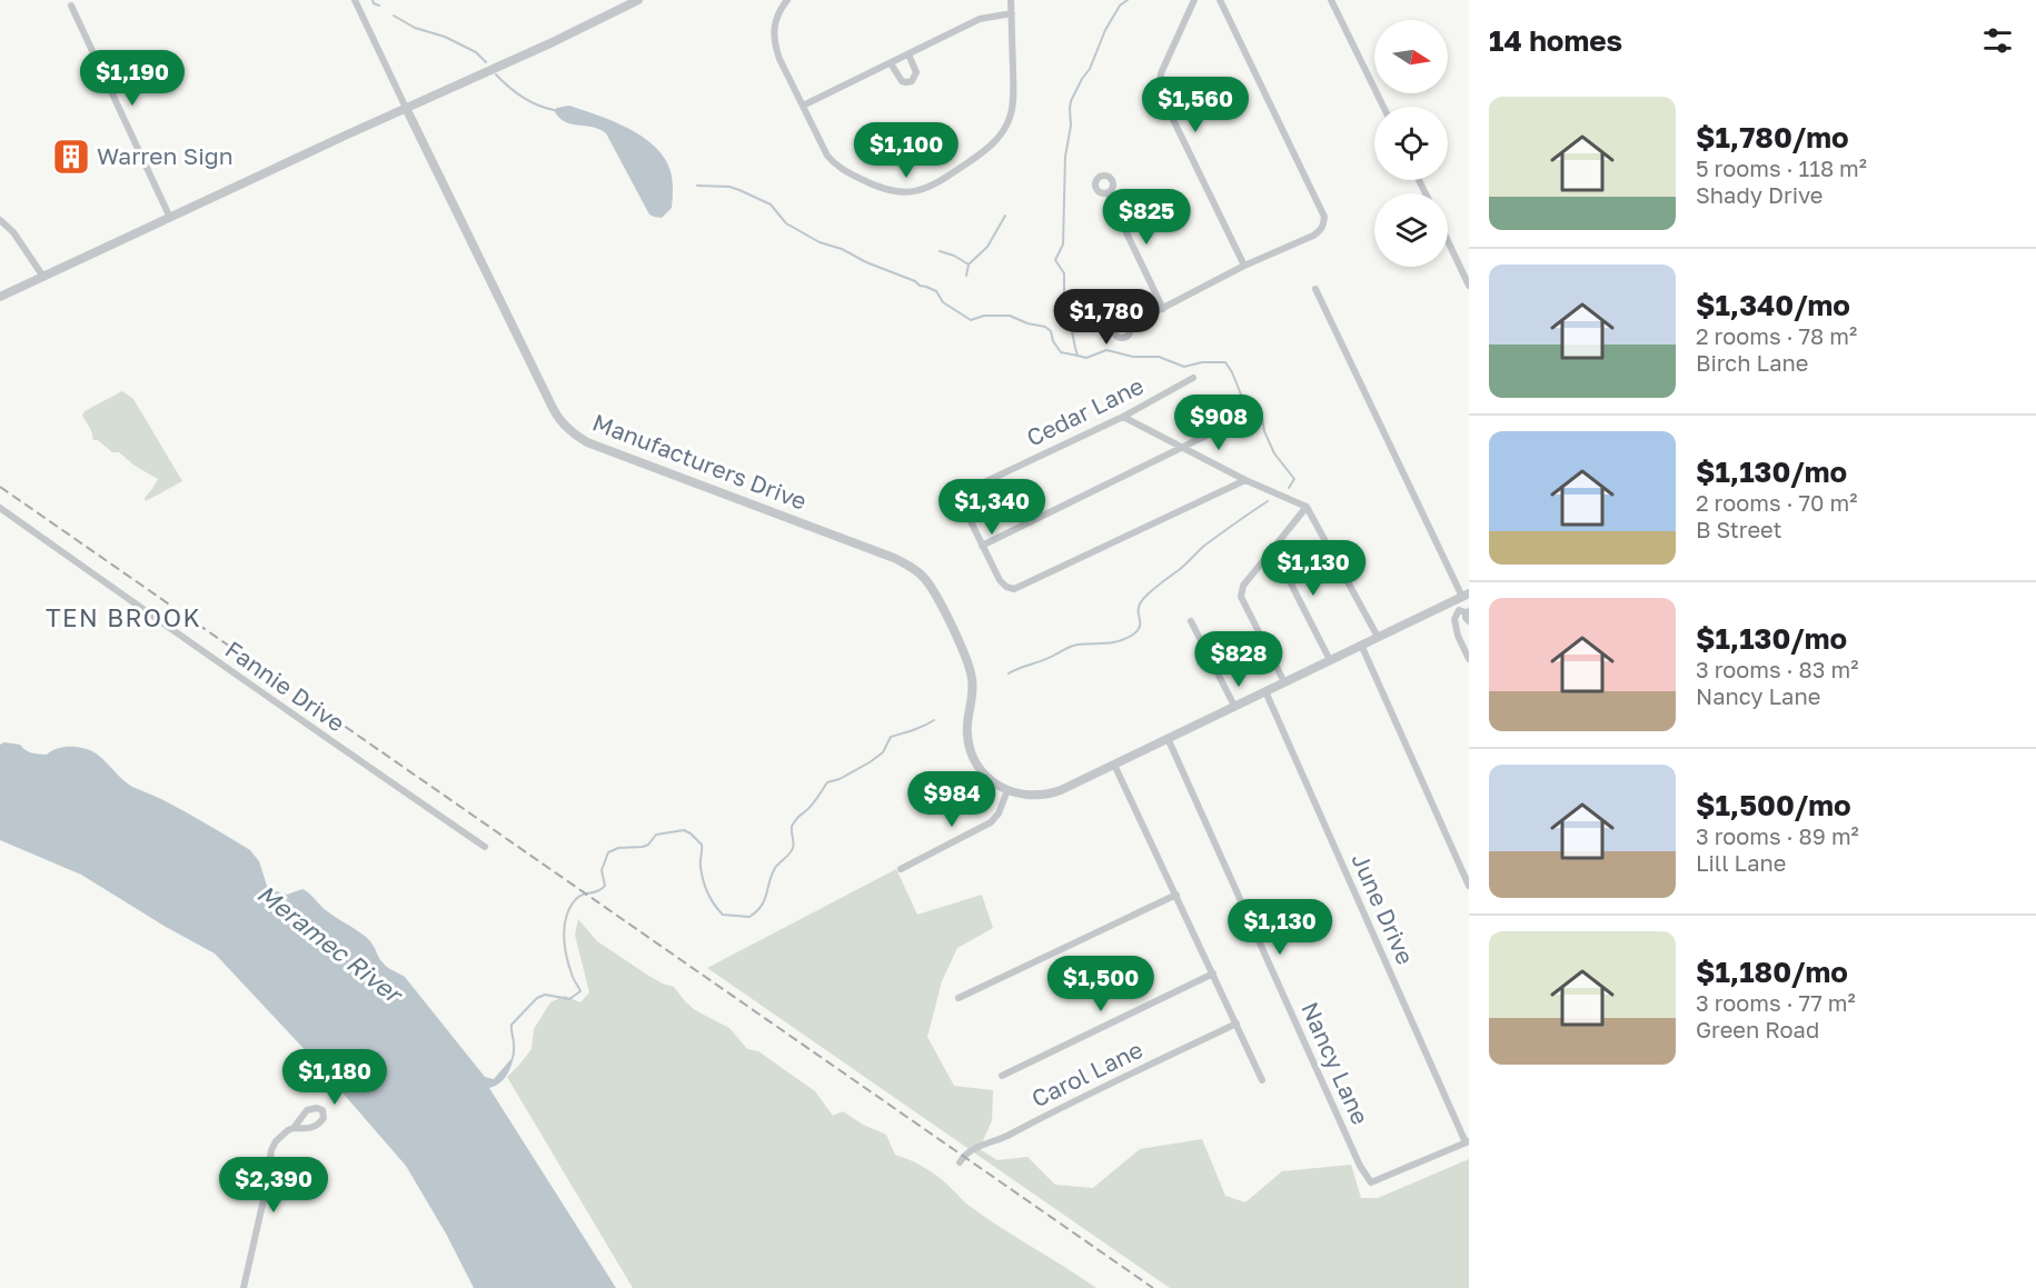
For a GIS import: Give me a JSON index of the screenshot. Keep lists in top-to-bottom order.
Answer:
{
  "streets": {
    "street": [
      "Cedar Lane",
      "Manufacturers Drive",
      "Fannie Drive",
      "June Drive",
      "Nancy Lane",
      "Carol Lane"
    ]
  },
  "crossings": [
    ["June Drive", "Nancy Lane"]
  ],
  "districts": ["TEN BROOK"],
  "water": ["Meramec River"],
  "places": {
    "building": ["Warren Sign"]
  },
  "north": "right",
  "page": {
    "heading": "14 homes",
    "price": [
      "$1,190",
      "$1,560",
      "$1,100",
      "$825",
      "$1,780",
      "$908",
      "$1,340",
      "$1,130",
      "$828",
      "$984",
      "$1,130",
      "$1,500",
      "$1,180",
      "$2,390"
    ],
    "list": [
      {
        "name": "$1,780/mo",
        "note": "5 rooms · 118 m² · Shady Drive"
      },
      {
        "name": "$1,340/mo",
        "note": "2 rooms · 78 m² · Birch Lane"
      },
      {
        "name": "$1,130/mo",
        "note": "2 rooms · 70 m² · B Street"
      },
      {
        "name": "$1,130/mo",
        "note": "3 rooms · 83 m² · Nancy Lane"
      },
      {
        "name": "$1,500/mo",
        "note": "3 rooms · 89 m² · Lill Lane"
      },
      {
        "name": "$1,180/mo",
        "note": "3 rooms · 77 m² · Green Road"
      }
    ]
  }
}
